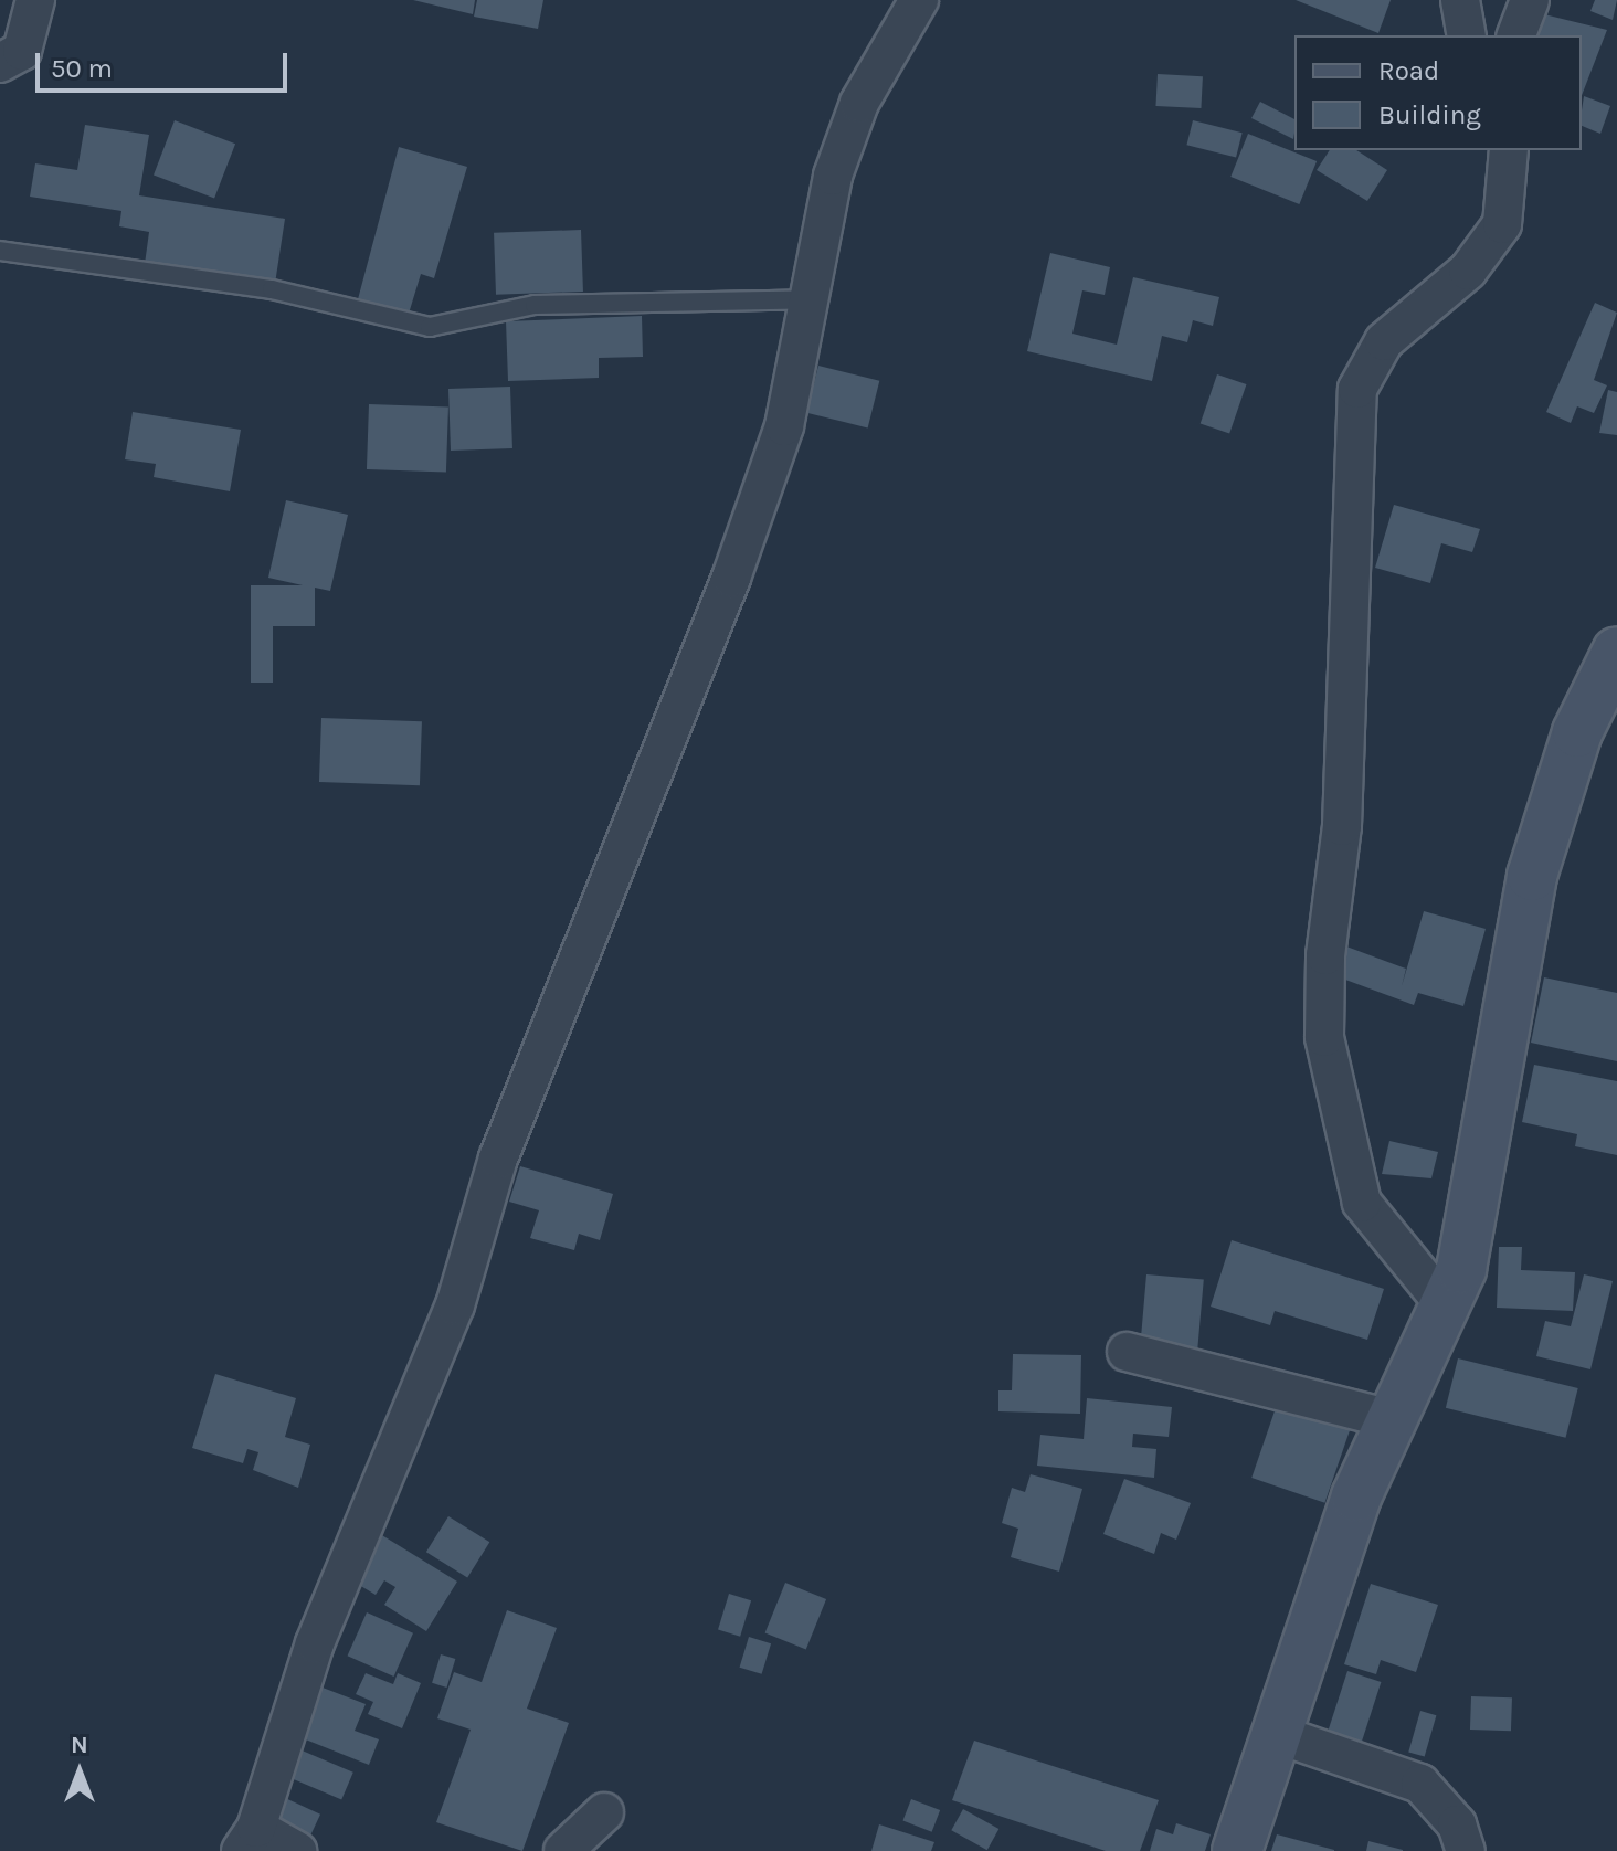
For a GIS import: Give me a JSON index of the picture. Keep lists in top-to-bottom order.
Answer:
{
  "legend": ["Road", "Building"],
  "scale_bar": "50 m",
  "north": "top"
}
